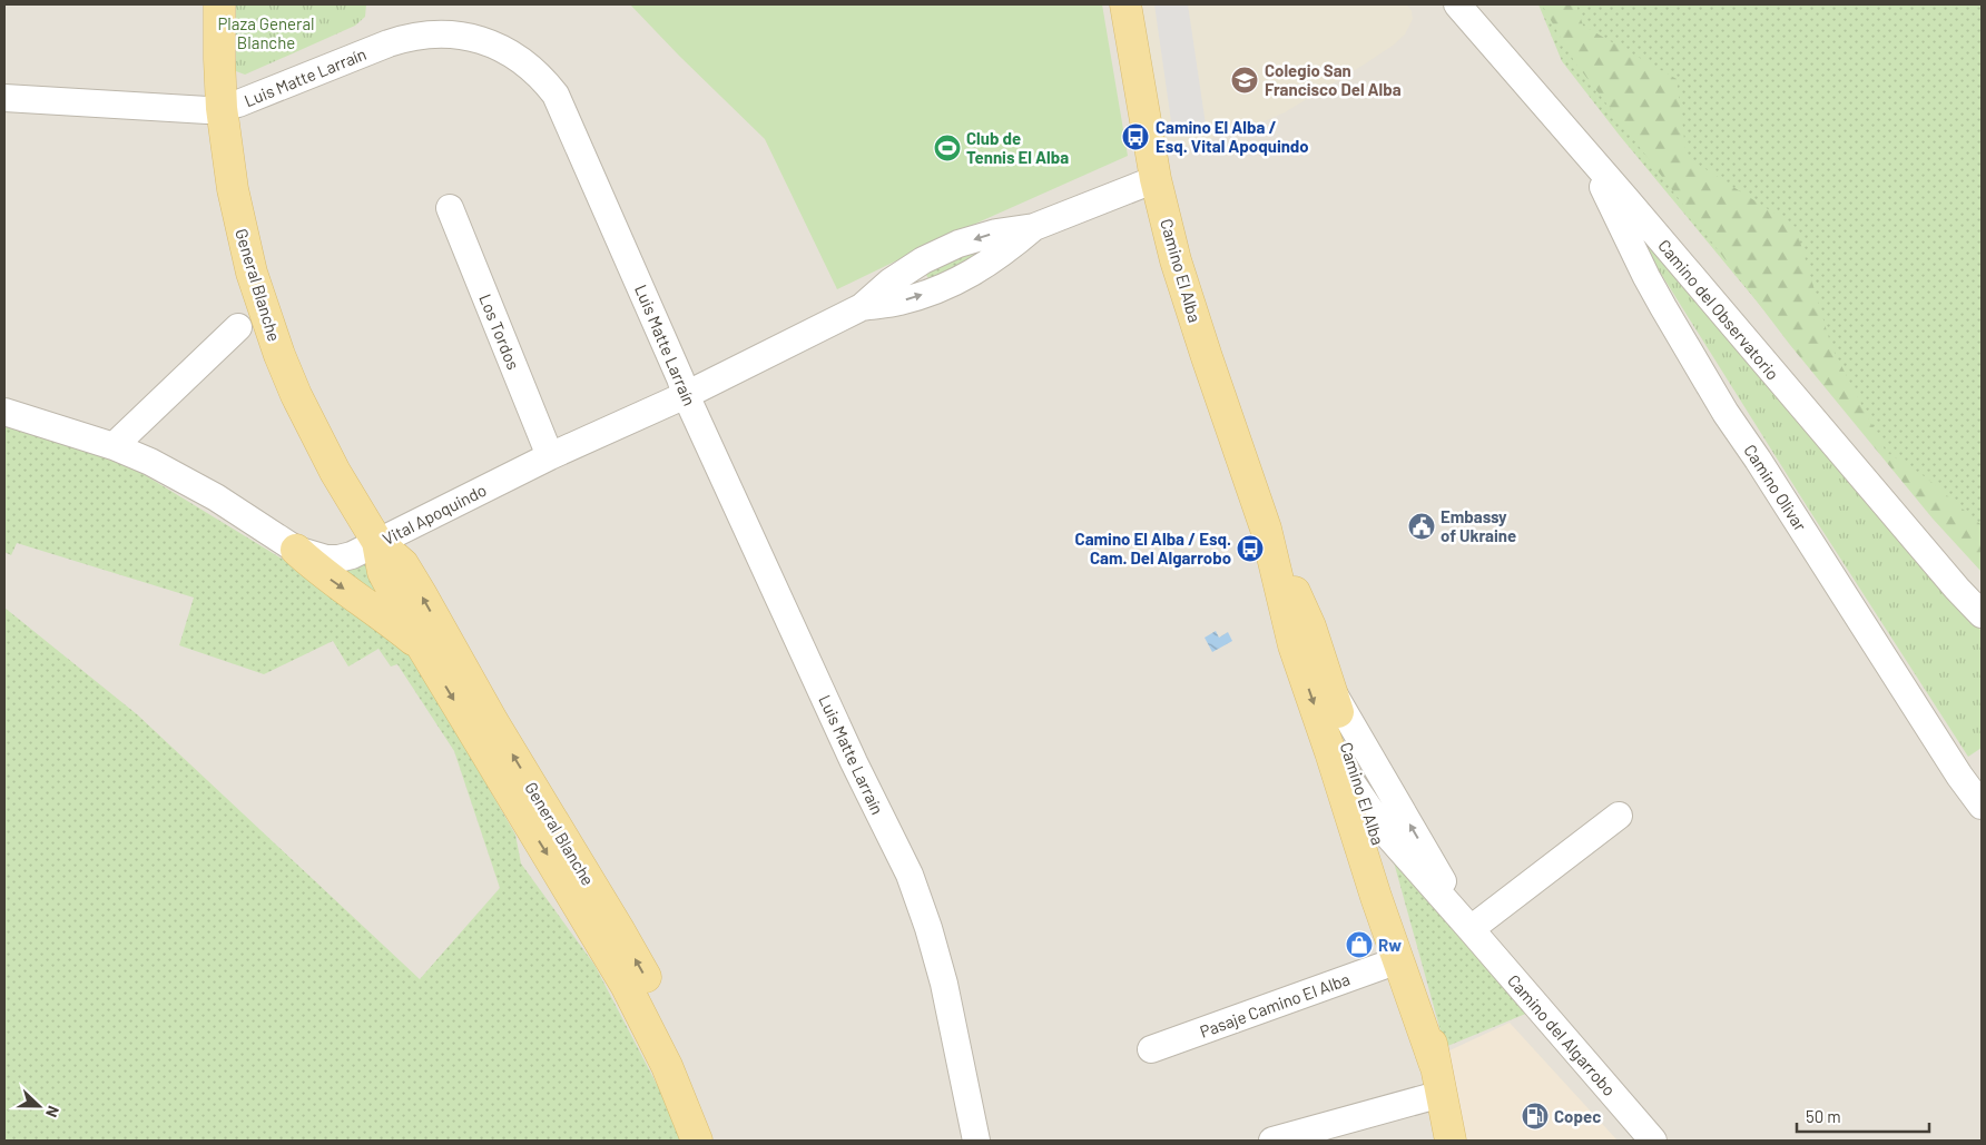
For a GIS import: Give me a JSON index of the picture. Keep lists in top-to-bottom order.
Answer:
{
  "streets": {
    "main road": ["Camino El Alba", "General Blanche"],
    "street": [
      "Luis Matte Larraín",
      "Camino del Observatorio",
      "Los Tordos",
      "Camino Olivar",
      "Vital Apoquindo",
      "Pasaje Camino El Alba",
      "Camino del Algarrobo"
    ]
  },
  "crossings": [
    ["Luis Matte Larraín", "General Blanche"],
    ["Luis Matte Larraín", "Vital Apoquindo"],
    ["Camino El Alba", "Vital Apoquindo"],
    ["Camino El Alba", "Pasaje Camino El Alba"],
    ["Camino El Alba", "Camino del Algarrobo"],
    ["General Blanche", "Vital Apoquindo"],
    ["Camino del Observatorio", "Camino Olivar"],
    ["Los Tordos", "Vital Apoquindo"]
  ],
  "parks": ["Plaza General Blanche"],
  "places": {
    "school or university": ["Colegio San Francisco Del Alba"],
    "bus stop": ["Camino El Alba / Esq. Vital Apoquindo", "Camino El Alba / Esq. Cam. Del Algarrobo"],
    "sports": ["Club de Tennis El Alba"],
    "public building": ["Embassy of Ukraine"],
    "shop": ["Rw"],
    "fuel station": ["Copec"]
  },
  "scale_bar": "50 m",
  "north": "right"
}
